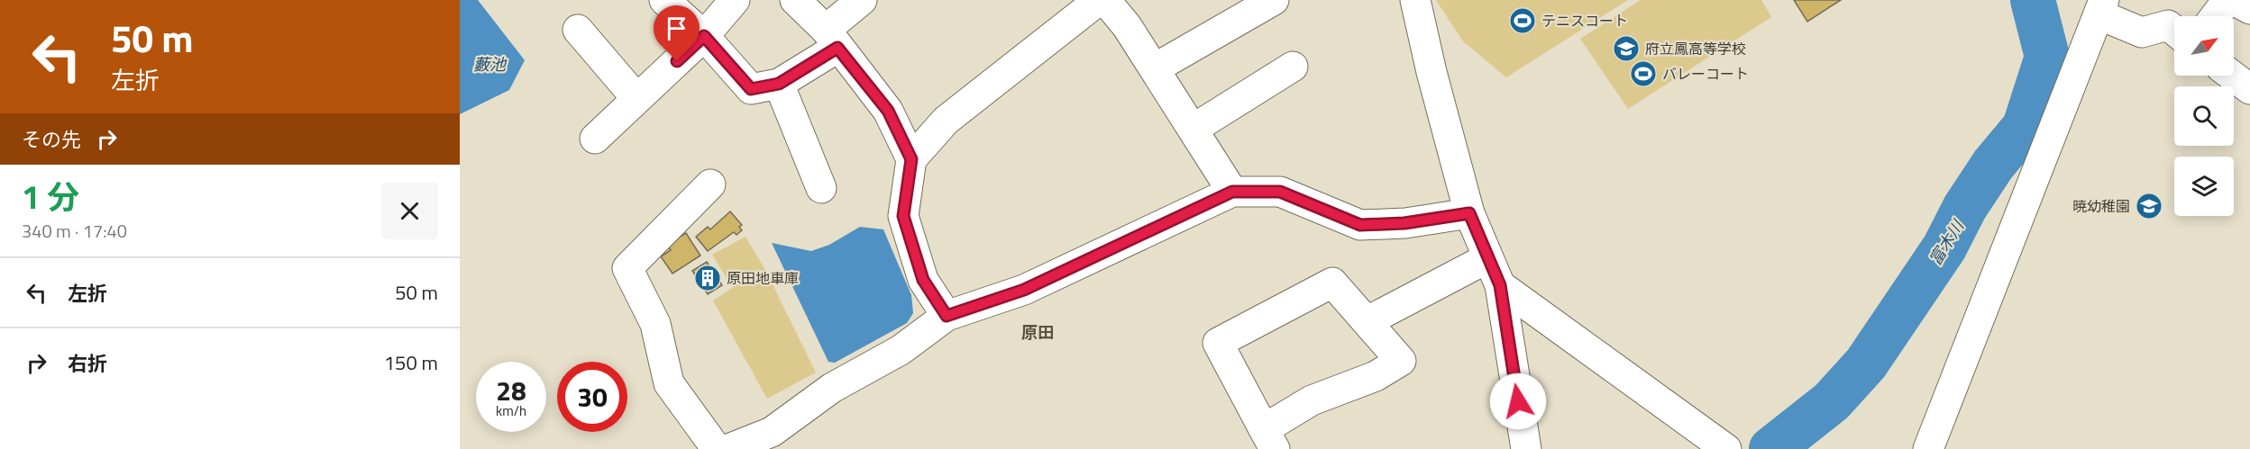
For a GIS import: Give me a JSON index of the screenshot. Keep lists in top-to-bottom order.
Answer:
{
  "districts": ["原田"],
  "water": ["藪池", "富木川"],
  "places": {
    "sports": ["テニスコート", "バレーコート"],
    "school or university": ["府立鳳高等学校", "暁幼稚園"],
    "building": ["原田地車庫"]
  },
  "north": "top right",
  "page": {
    "turn": ["50 m", "左折"],
    "then": "その先",
    "heading": ["1 分", "340 m · 17:40"],
    "list": [
      {
        "name": "左折",
        "value": "50 m"
      },
      {
        "name": "右折",
        "value": "150 m"
      }
    ],
    "speed": "28 km/h",
    "limit": "30"
  }
}
